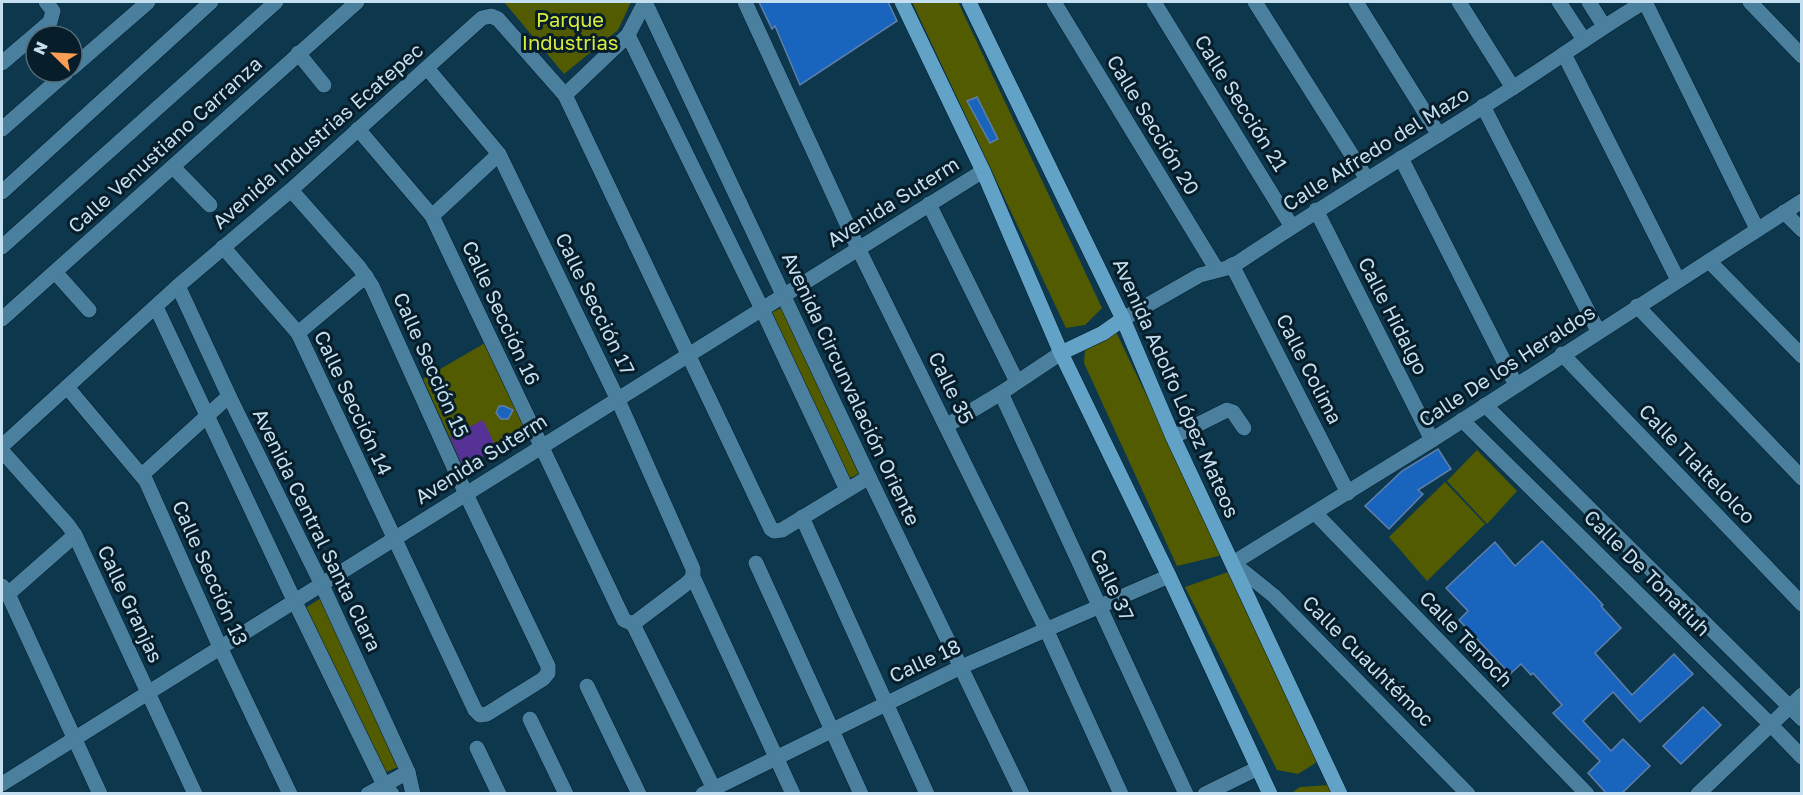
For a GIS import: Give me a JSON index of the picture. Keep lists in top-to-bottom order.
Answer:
{
  "streets": {
    "main road": ["Avenida Adolfo López Mateos"],
    "street": [
      "Calle Sección 21",
      "Calle Sección 20",
      "Avenida Industrias Ecatepec",
      "Calle Venustiano Carranza",
      "Calle Alfredo del Mazo",
      "Avenida Suterm",
      "Calle Sección 17",
      "Calle Sección 16",
      "Calle Hidalgo",
      "Calle Sección 15",
      "Calle De los Heraldos",
      "Calle Colima",
      "Calle 35",
      "Avenida Circunvalación Oriente",
      "Calle Sección 14",
      "Calle Tlaltelolco",
      "Avenida Central Santa Clara",
      "Calle Sección 13",
      "Calle De Tonatiuh",
      "Calle 37",
      "Calle Granjas",
      "Calle Tenoch",
      "Calle 18",
      "Calle Cuauhtémoc"
    ]
  },
  "crossings": [
    ["Calle Sección 21", "Calle Alfredo del Mazo"],
    ["Calle Sección 20", "Calle Alfredo del Mazo"],
    ["Avenida Industrias Ecatepec", "Calle Sección 17"],
    ["Avenida Industrias Ecatepec", "Calle Sección 16"],
    ["Avenida Industrias Ecatepec", "Calle Sección 15"],
    ["Avenida Industrias Ecatepec", "Calle Sección 14"],
    ["Avenida Industrias Ecatepec", "Avenida Central Santa Clara"],
    ["Avenida Industrias Ecatepec", "Calle Sección 13"],
    ["Avenida Industrias Ecatepec", "Calle Granjas"],
    ["Calle Alfredo del Mazo", "Calle Hidalgo"],
    ["Calle Alfredo del Mazo", "Calle Colima"],
    ["Calle Alfredo del Mazo", "Avenida Adolfo López Mateos"],
    ["Avenida Suterm", "Calle Sección 17"],
    ["Avenida Suterm", "Calle Sección 16"],
    ["Avenida Suterm", "Calle Sección 15"],
    ["Avenida Suterm", "Calle 35"],
    ["Avenida Suterm", "Avenida Circunvalación Oriente"],
    ["Avenida Suterm", "Calle Sección 14"],
    ["Avenida Suterm", "Avenida Central Santa Clara"],
    ["Avenida Suterm", "Calle Sección 13"],
    ["Avenida Suterm", "Calle Granjas"],
    ["Calle Sección 17", "Calle 18"],
    ["Calle Sección 16", "Calle 18"],
    ["Calle Hidalgo", "Calle De los Heraldos"],
    ["Calle Sección 15", "Calle Sección 14"],
    ["Calle De los Heraldos", "Calle Colima"],
    ["Calle De los Heraldos", "Avenida Adolfo López Mateos"],
    ["Calle De los Heraldos", "Calle Tlaltelolco"],
    ["Calle De los Heraldos", "Calle De Tonatiuh"],
    ["Calle De los Heraldos", "Calle Tenoch"],
    ["Calle De los Heraldos", "Calle Cuauhtémoc"],
    ["Calle 35", "Calle 18"],
    ["Avenida Adolfo López Mateos", "Calle Cuauhtémoc"],
    ["Avenida Circunvalación Oriente", "Calle 18"],
    ["Calle 37", "Calle 18"]
  ],
  "parks": ["Parque Industrias"],
  "north": "top left"
}
